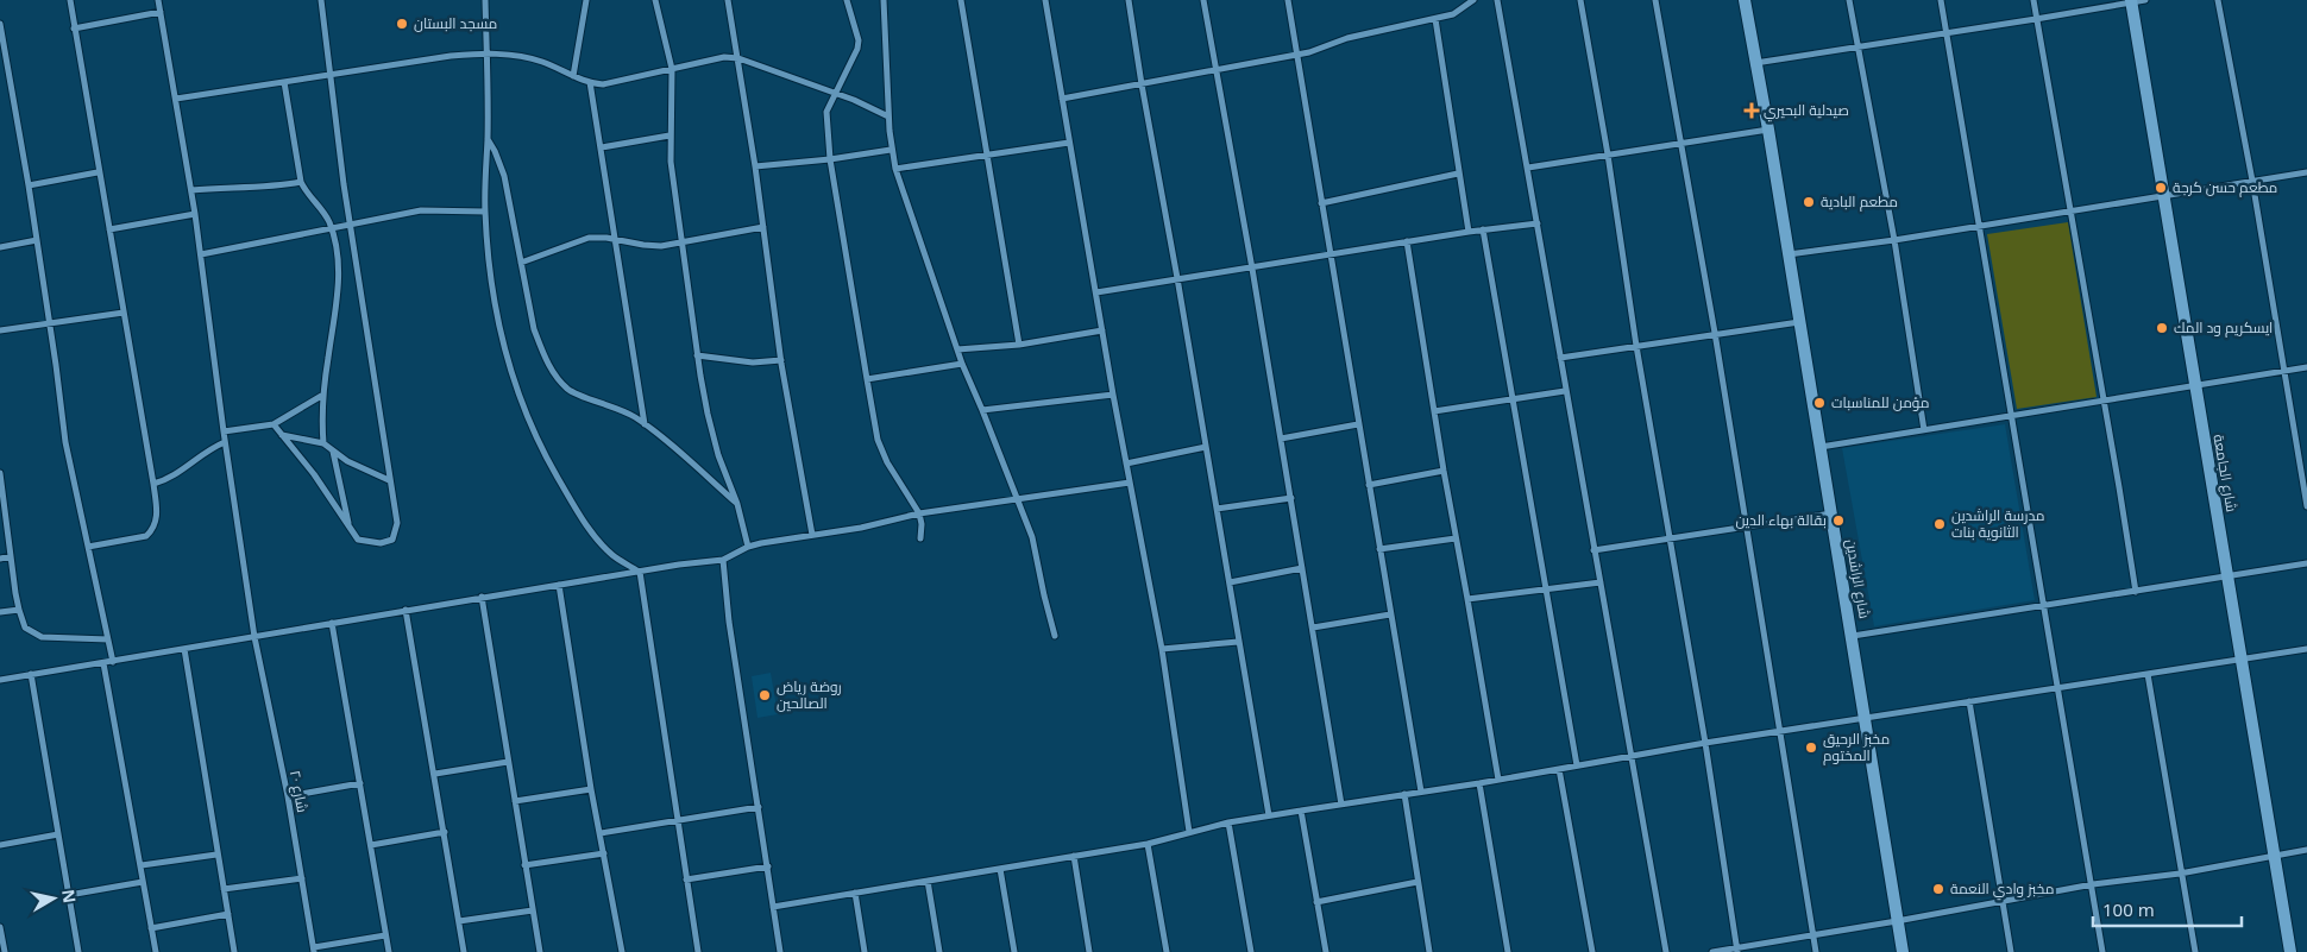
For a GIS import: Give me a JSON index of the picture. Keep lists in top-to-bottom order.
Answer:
{
  "streets": {
    "street": ["شارع الجامعة", "شارع الراشدين", "شارع ٢٠"]
  },
  "places": {
    "other": [
      "مسجد البستان",
      "مطعم حسن كرجة",
      "مطعم البادية",
      "ايسكريم ود المك",
      "مؤمن للمناسبات",
      "بقالة بهاء الدين",
      "مدرسة الراشدين الثانوية بنات",
      "روضة رياض الصالحين",
      "مخبز الرحيق المختوم",
      "مخبز وادي النعمة"
    ],
    "health": ["صيدلية البحيري"]
  },
  "scale_bar": "100 m",
  "north": "right"
}
